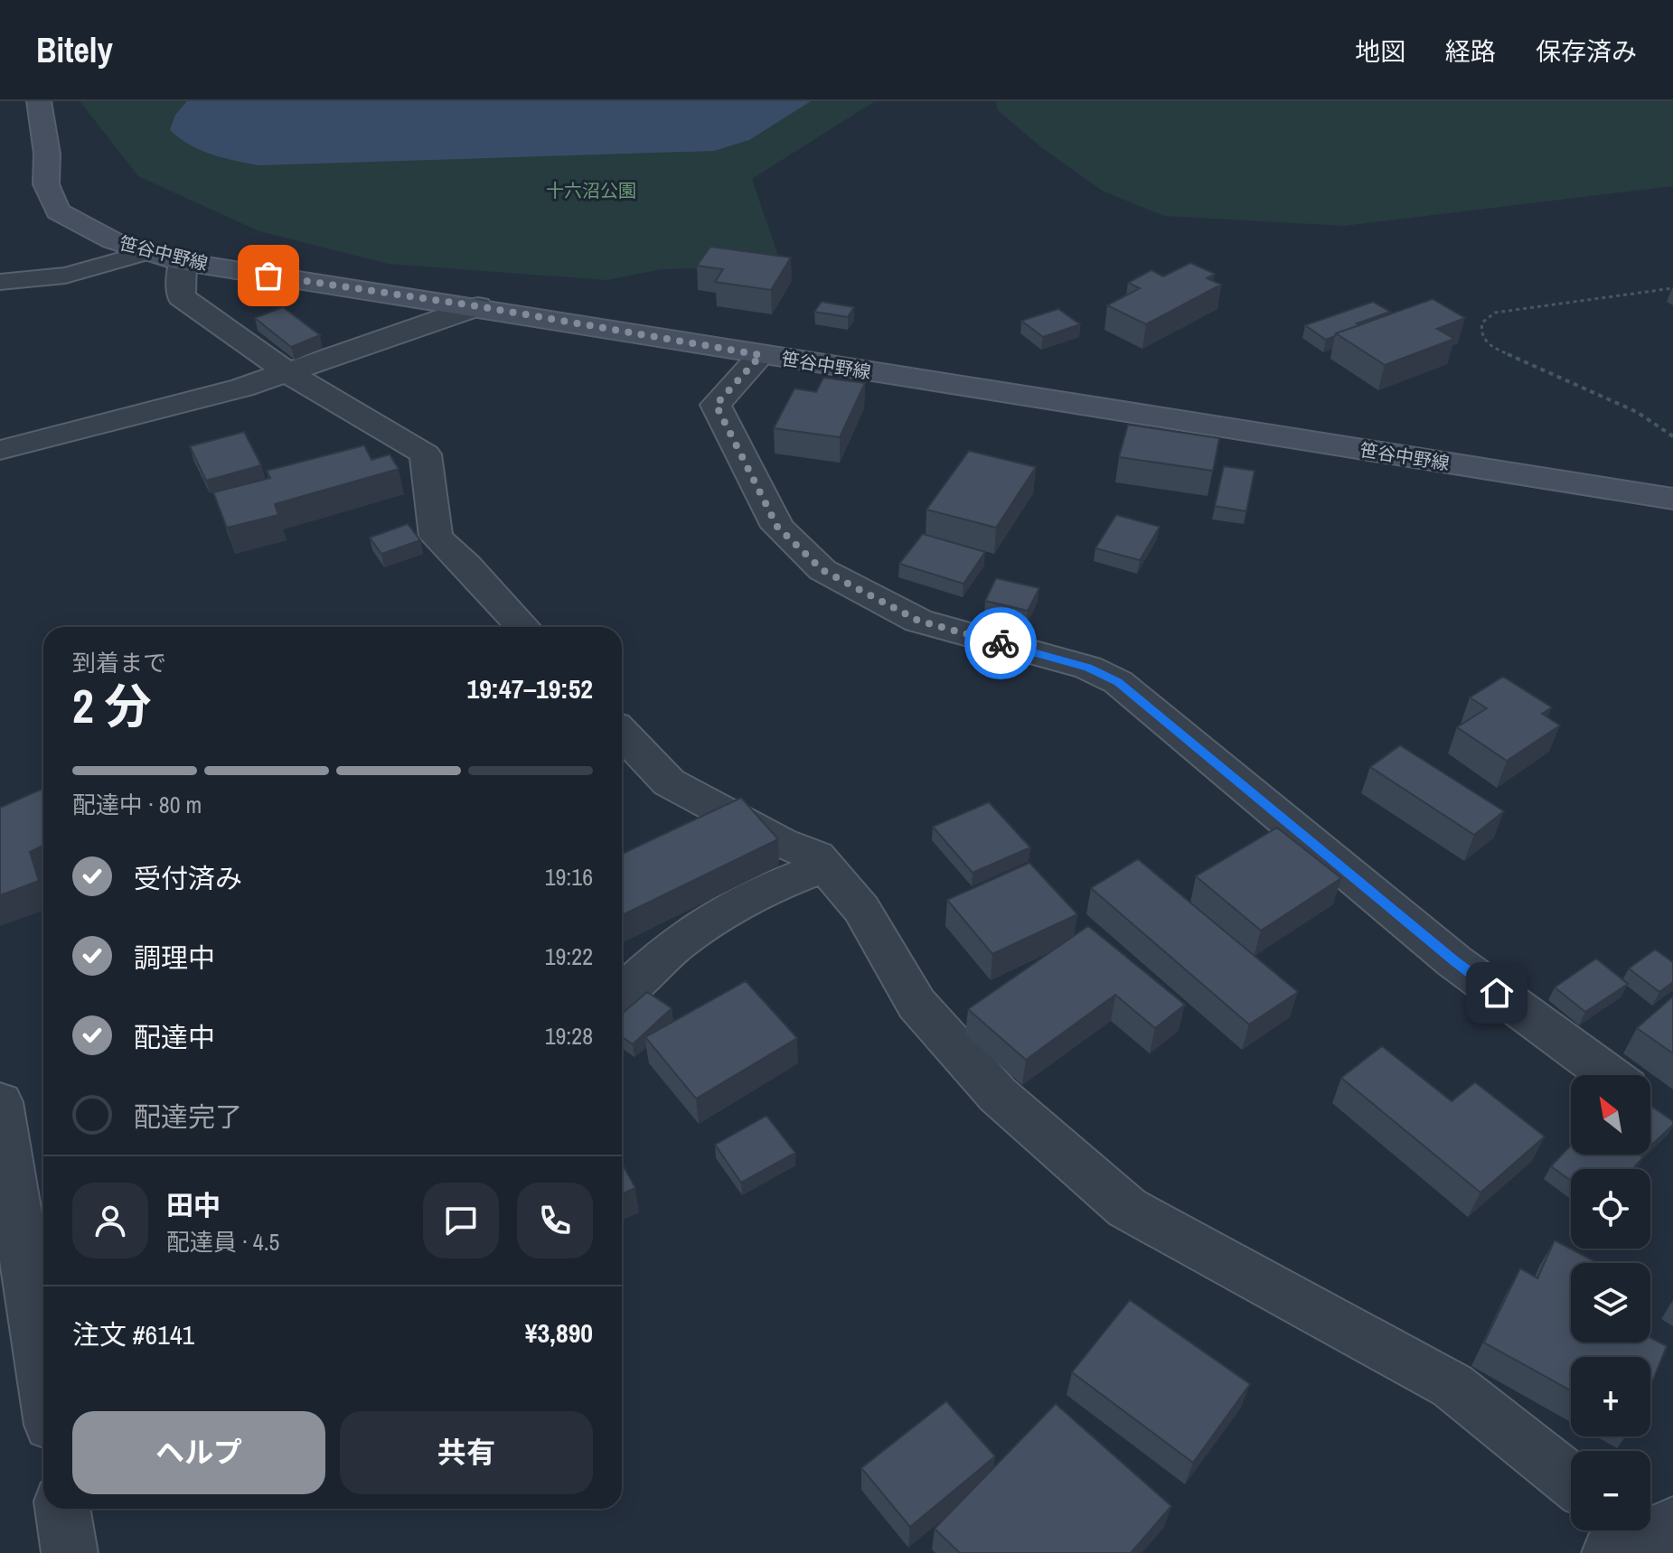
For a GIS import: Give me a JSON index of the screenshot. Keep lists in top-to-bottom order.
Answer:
{
  "streets": {
    "street": ["笹谷中野線"]
  },
  "parks": ["十六沼公園"],
  "north": "top left",
  "page": {
    "header": "Bitely",
    "nav": ["地図", "経路", "保存済み"],
    "heading": ["2 分", "到着まで", "19:47–19:52"],
    "panel": [
      "田中",
      "配達員 · 4.5",
      "注文 #6141",
      "¥3,890"
    ],
    "bar": "配達中 · 80 m",
    "list": [
      ["受付済み", "19:16"],
      ["調理中", "19:22"],
      ["配達中", "19:28"],
      "配達完了"
    ],
    "map_buttons": ["+", "−"],
    "buttons": ["ヘルプ", "共有"]
  }
}
